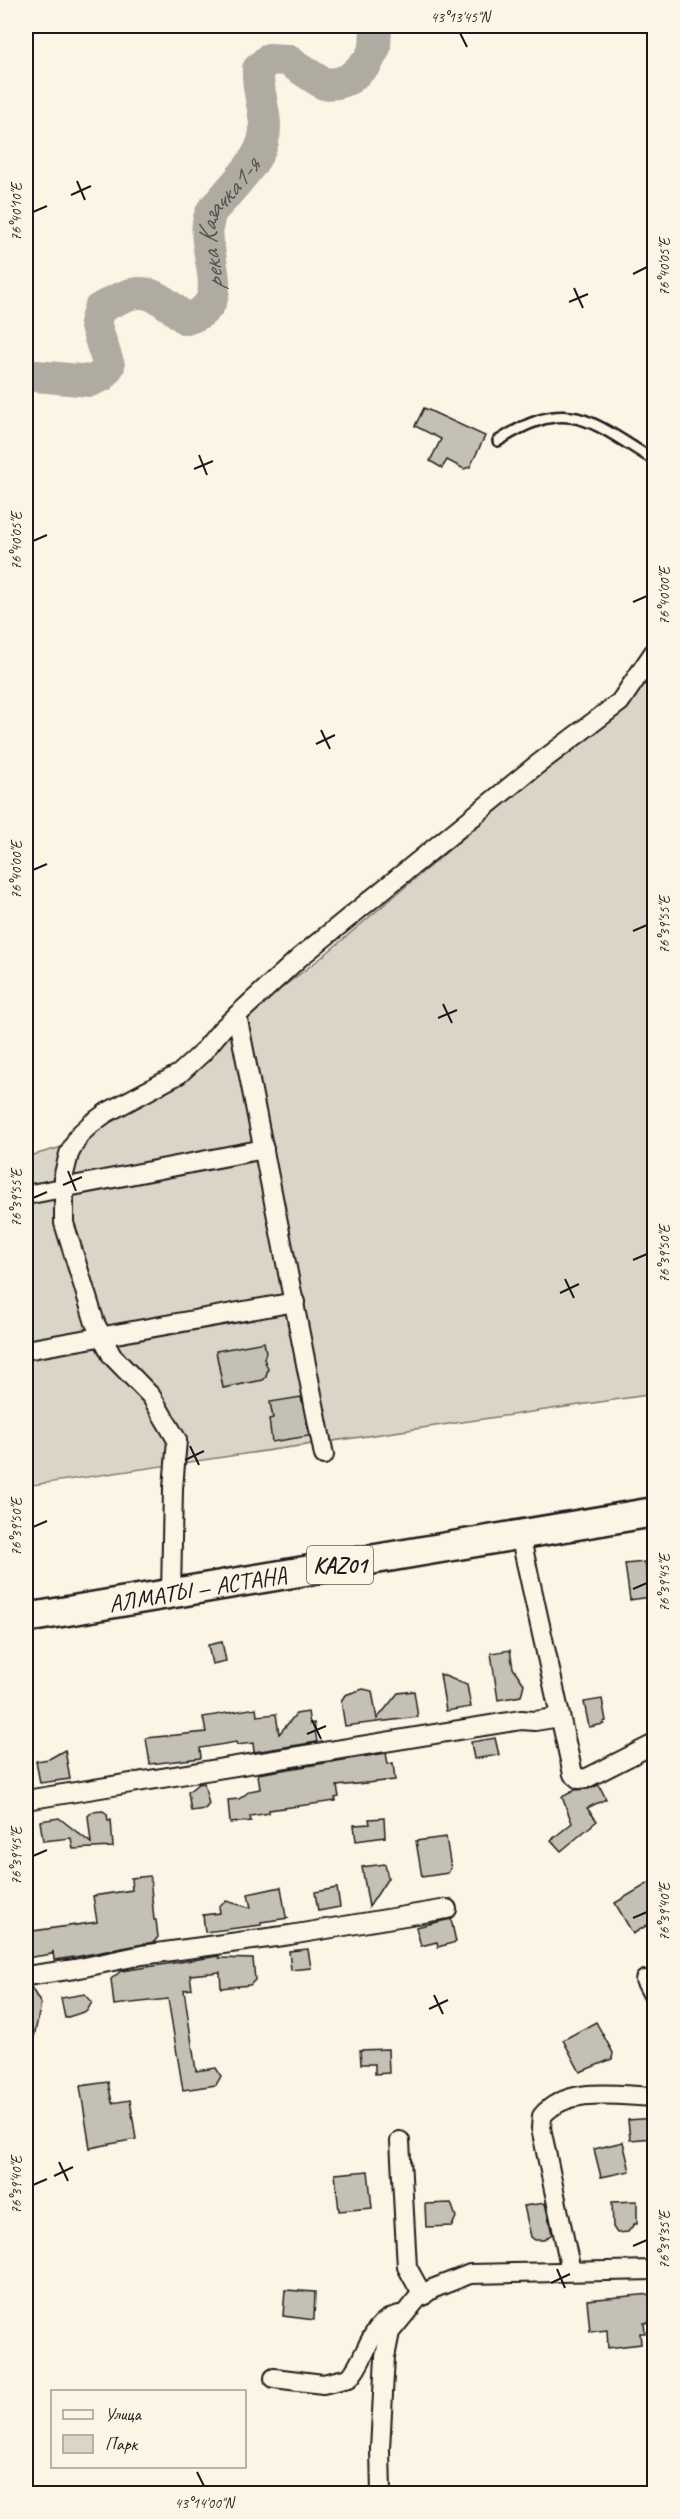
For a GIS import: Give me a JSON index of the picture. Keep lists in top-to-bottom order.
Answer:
{
  "streets": {
    "highway": ["KАZ01", "АЛМАТЫ — АСТАНА"]
  },
  "water": ["река Казачка1-я"],
  "legend": ["Улица", "Парк"],
  "coordinates": [
    "43°13'45\"N",
    "76°40'10\"E",
    "76°40'05\"E",
    "76°40'00\"E",
    "76°39'55\"E",
    "76°39'50\"E",
    "76°39'45\"E",
    "76°39'40\"E",
    "76°39'35\"E",
    "43°14'00\"N"
  ]
}
